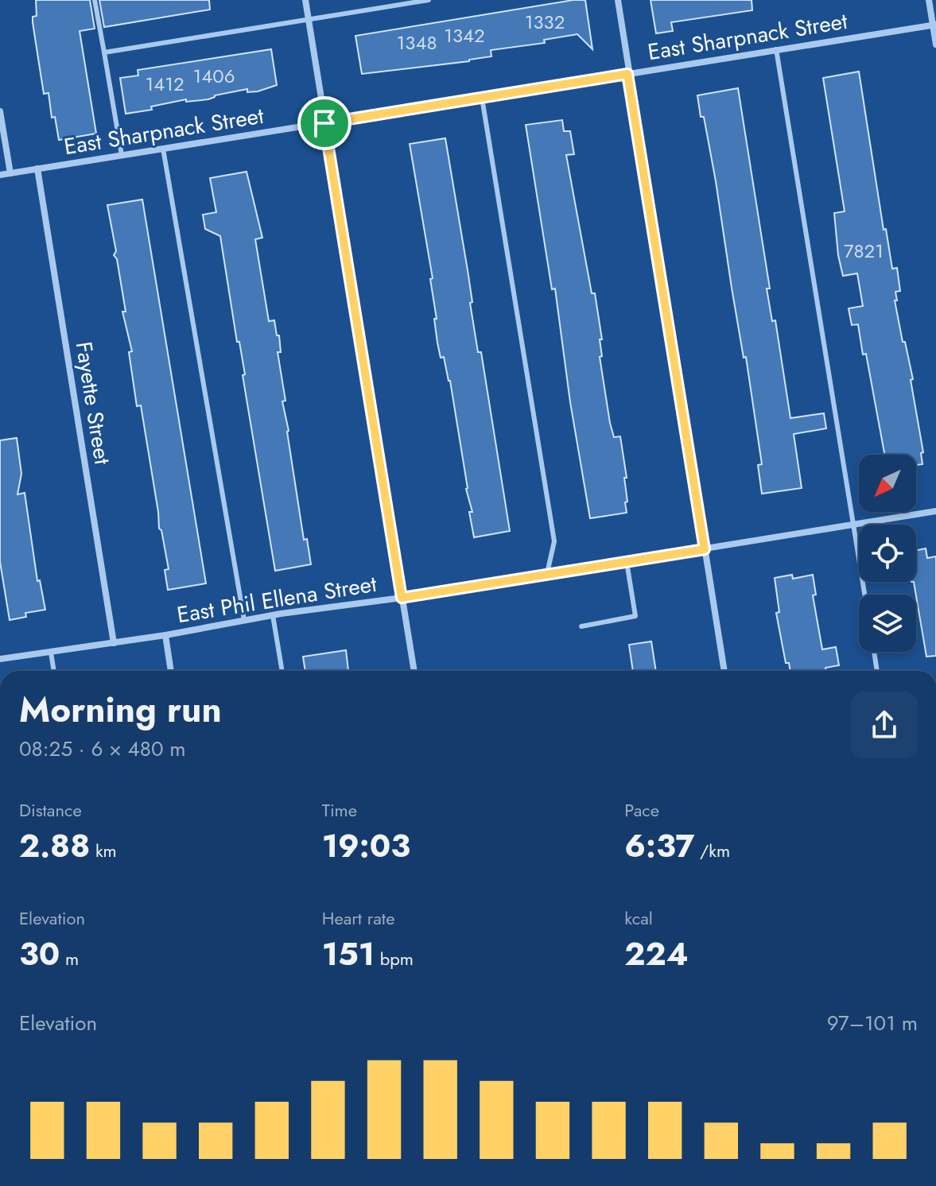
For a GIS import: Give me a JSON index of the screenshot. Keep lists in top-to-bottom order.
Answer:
{
  "streets": {
    "street": ["East Sharpnack Street", "Fayette Street", "East Phil Ellena Street"]
  },
  "crossings": [
    ["East Sharpnack Street", "Fayette Street"],
    ["Fayette Street", "East Phil Ellena Street"]
  ],
  "house_numbers": [
    "1332",
    "1342",
    "1348",
    "1406",
    "1412",
    "7821"
  ],
  "north": "bottom left",
  "page": {
    "heading": ["Morning run", "08:25 · 6 × 480 m"],
    "stats": [
      ["Distance", "2.88 km"],
      ["Time", "19:03"],
      ["Pace", "6:37 /km"],
      ["Elevation", "30 m"],
      ["Heart rate", "151 bpm"],
      ["kcal", "224"]
    ],
    "chart": ["Elevation", "97–101 m"]
  }
}
